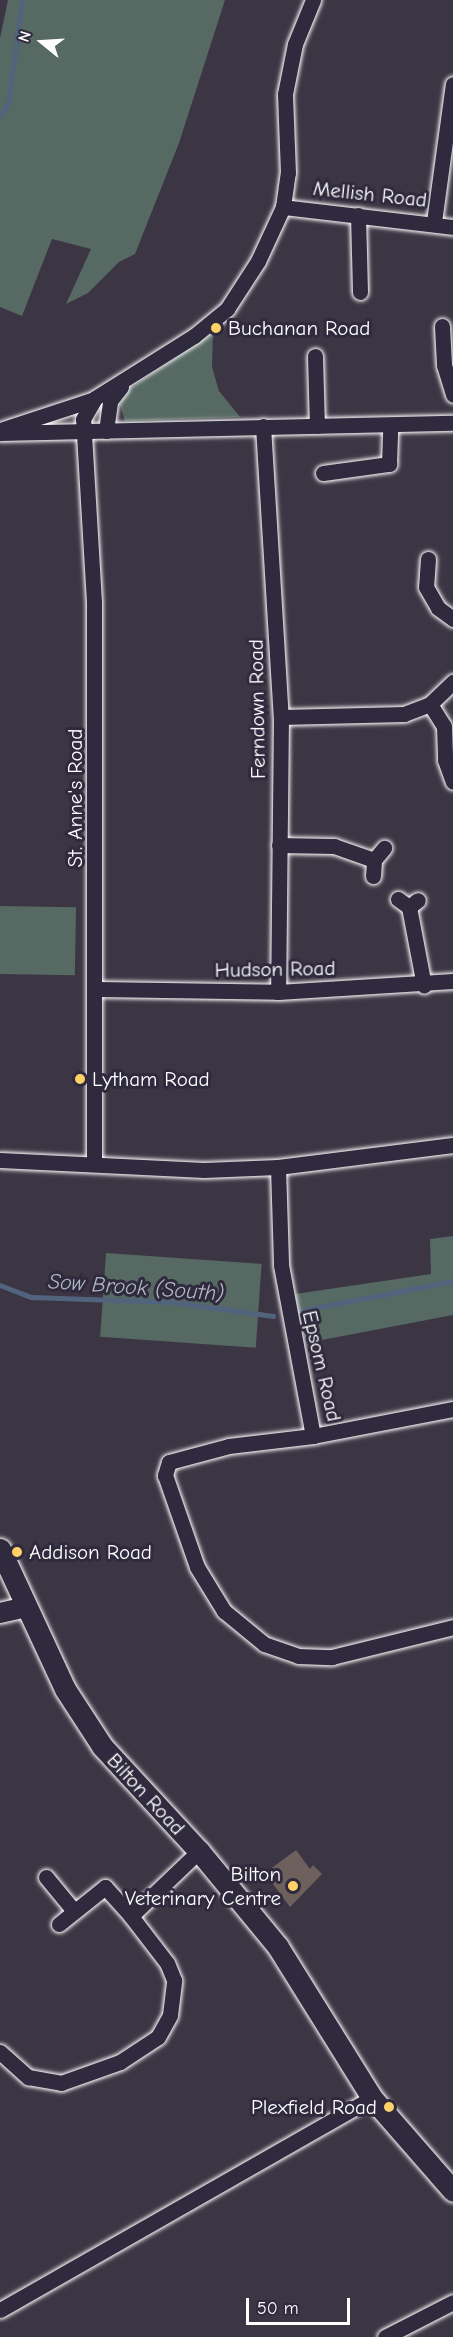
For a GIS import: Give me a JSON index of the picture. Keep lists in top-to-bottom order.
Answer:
{
  "streets": {
    "main road": ["Bilton Road"],
    "street": [
      "Mellish Road",
      "Ferndown Road",
      "St. Anne's Road",
      "Hudson Road",
      "Epsom Road"
    ]
  },
  "crossings": [
    ["Ferndown Road", "Hudson Road"],
    ["St. Anne's Road", "Hudson Road"]
  ],
  "water": ["Sow Brook (South)"],
  "places": [
    "Buchanan Road",
    "Lytham Road",
    "Addison Road",
    "Bilton Veterinary Centre",
    "Plexfield Road"
  ],
  "scale_bar": "50 m",
  "north": "left"
}
